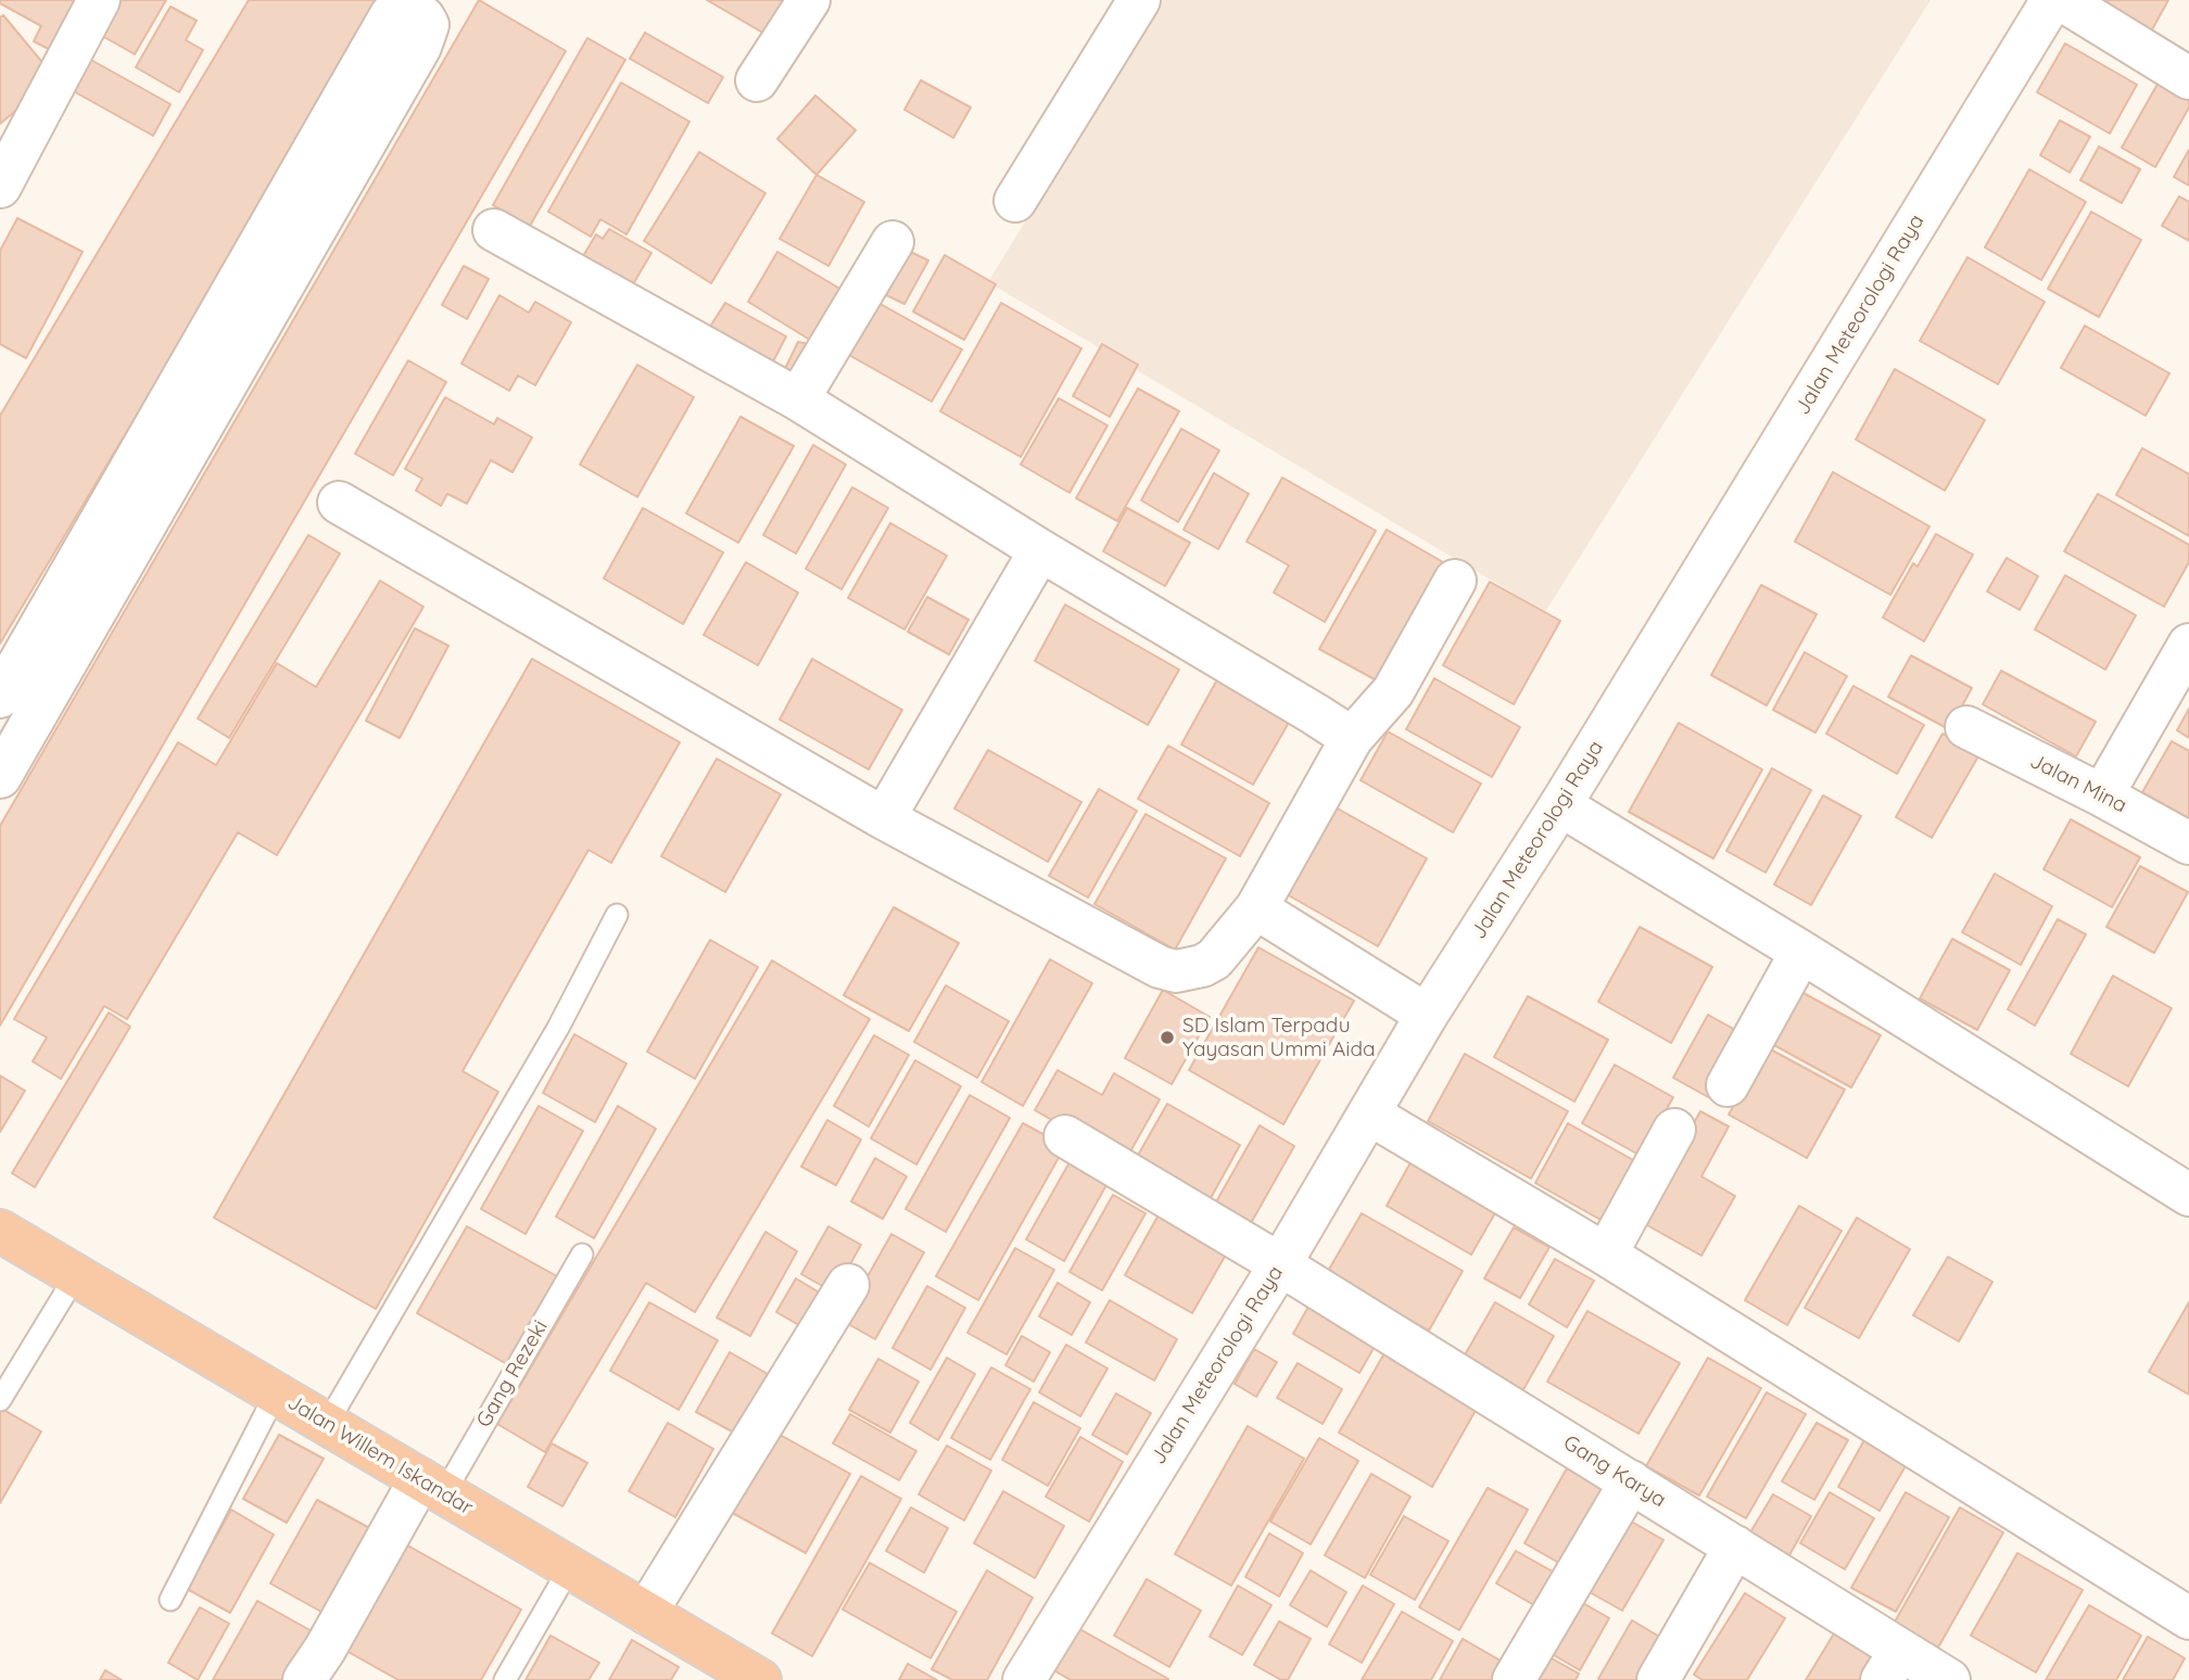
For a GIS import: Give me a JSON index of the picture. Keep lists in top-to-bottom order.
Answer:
{
  "streets": {
    "highway": ["Jalan Willem Iskandar"],
    "street": ["Jalan Meteorologi Raya", "Jalan Mina", "Gang Karya"],
    "lane": ["Gang Rezeki"]
  },
  "crossings": [
    ["Jalan Meteorologi Raya", "Gang Karya"],
    ["Gang Rezeki", "Jalan Willem Iskandar"]
  ],
  "places": ["SD Islam Terpadu Yayasan Ummi Aida"]
}
